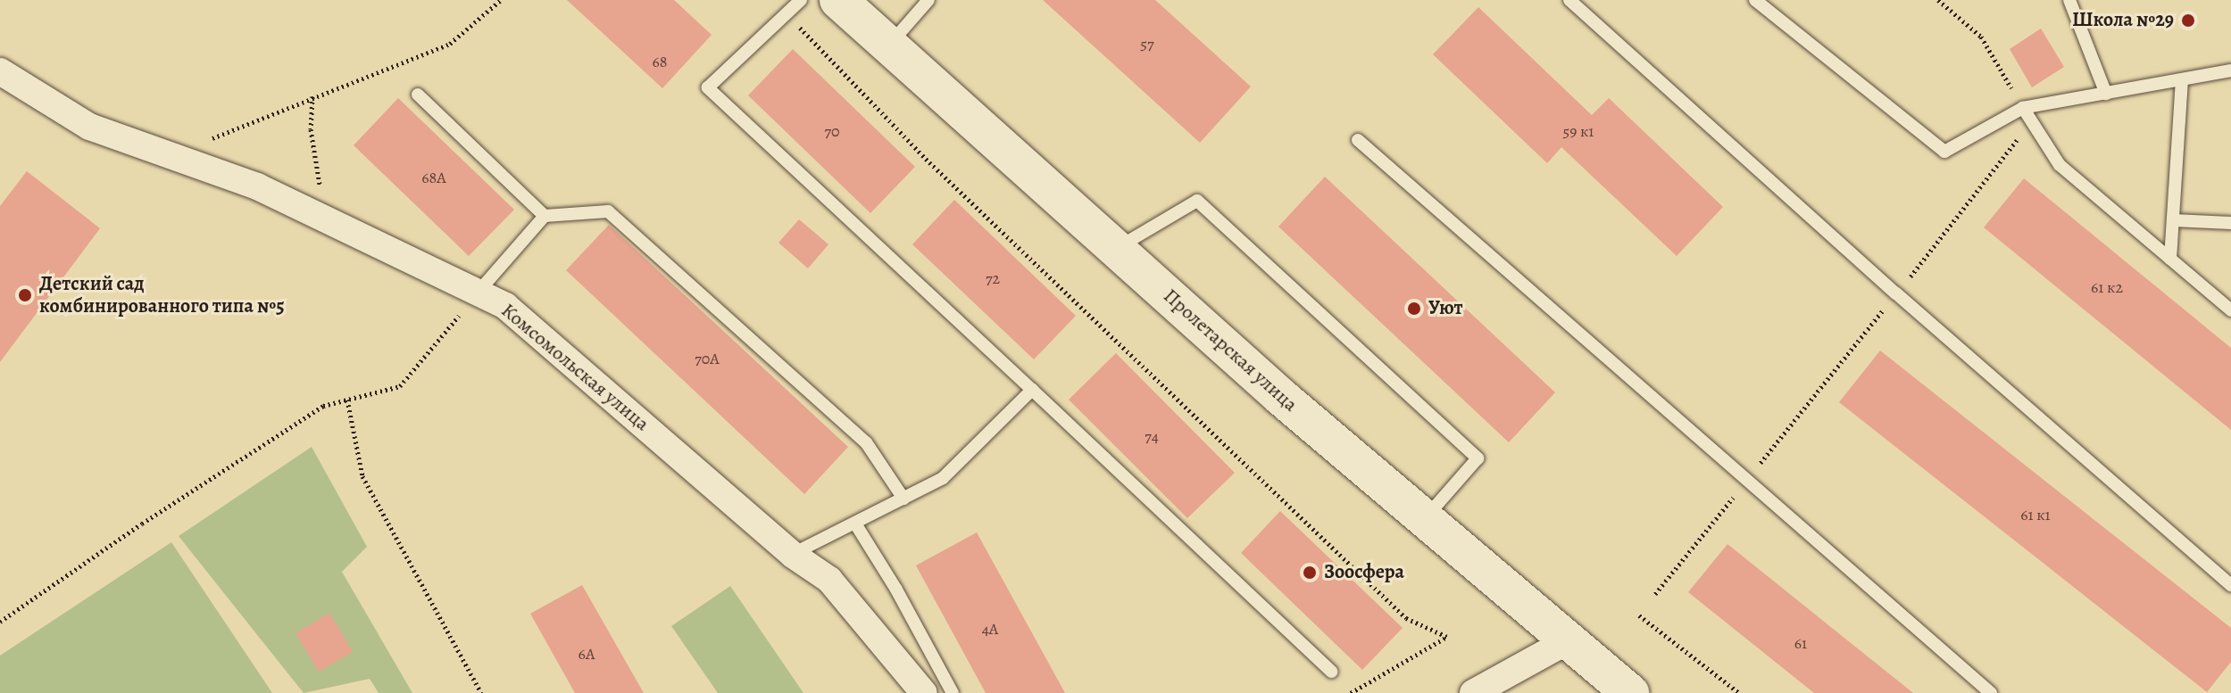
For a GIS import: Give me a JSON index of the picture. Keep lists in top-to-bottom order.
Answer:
{
  "streets": {
    "street": ["Пролетарская улица", "Комсомольская улица"]
  },
  "places": [
    "Школа №29",
    "Детский сад комбинированного типа №5",
    "Уют",
    "Зоосфера"
  ],
  "house_numbers": [
    "57",
    "68",
    "70",
    "59 к1",
    "68А",
    "72",
    "61 к2",
    "70А",
    "74",
    "61 к1",
    "4А",
    "61",
    "6А"
  ]
}
